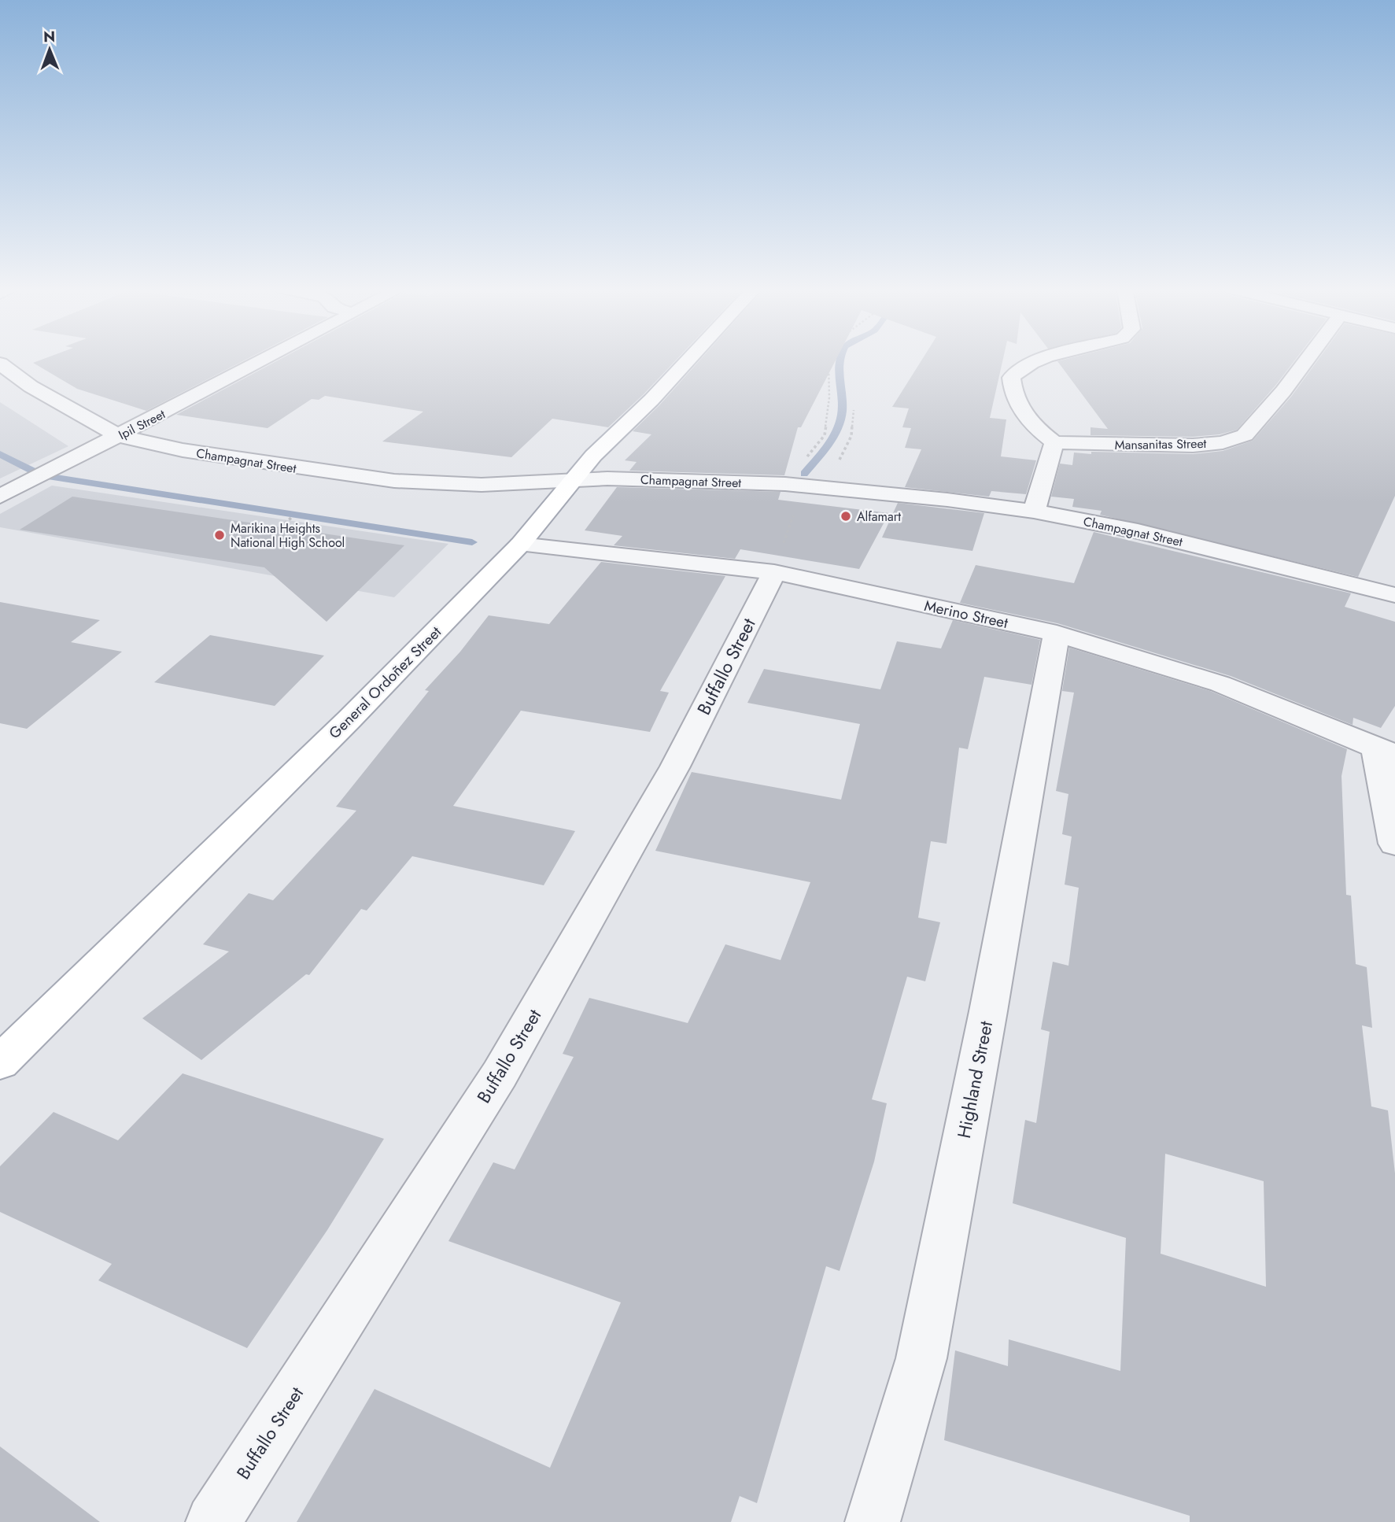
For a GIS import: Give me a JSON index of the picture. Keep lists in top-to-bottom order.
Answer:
{
  "streets": {
    "main road": ["General Ordoñez Street"],
    "street": [
      "Ipil Street",
      "Mansanitas Street",
      "Champagnat Street",
      "Merino Street",
      "Buffallo Street",
      "Highland Street"
    ]
  },
  "crossings": [
    ["Ipil Street", "Champagnat Street"],
    ["Champagnat Street", "General Ordoñez Street"],
    ["Merino Street", "Buffallo Street"],
    ["Merino Street", "General Ordoñez Street"],
    ["Merino Street", "Highland Street"]
  ],
  "places": ["Alfamart", "Marikina Heights National High School"],
  "north": "top"
}
